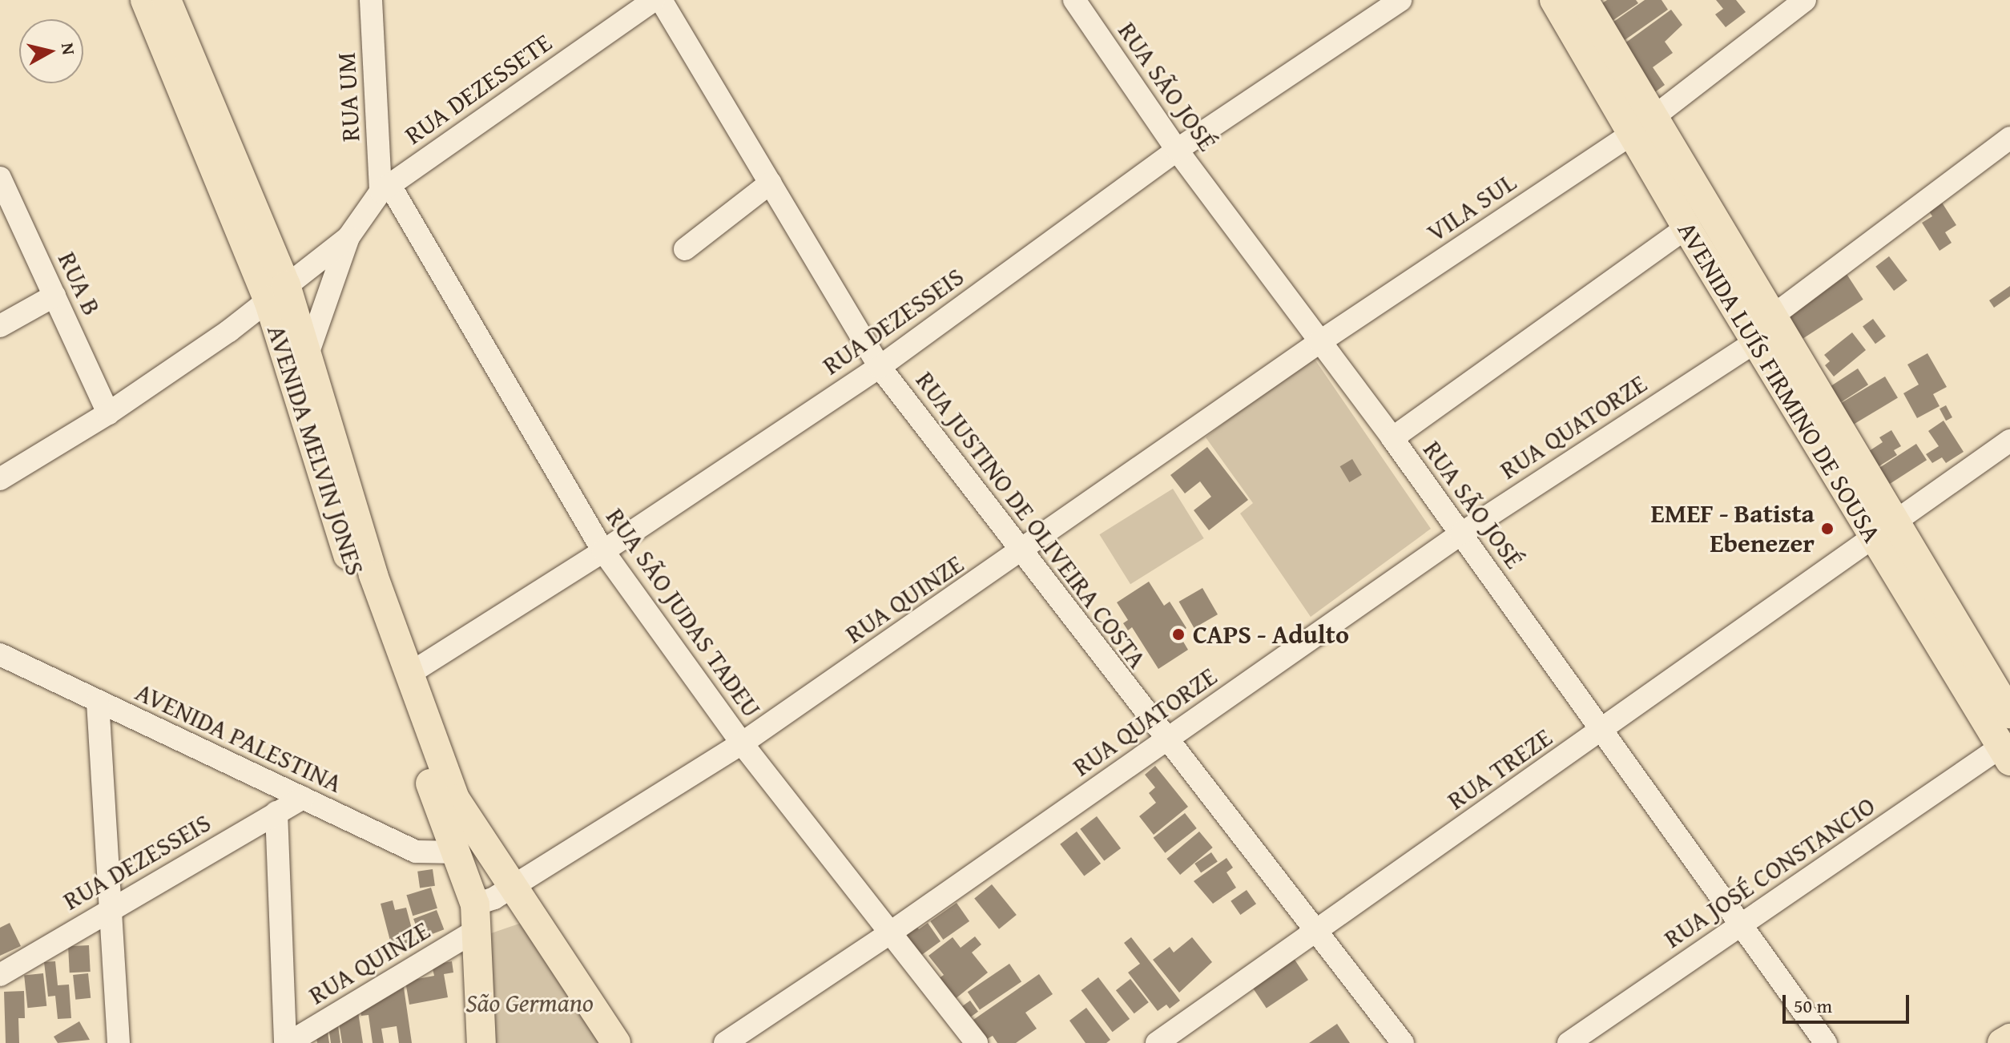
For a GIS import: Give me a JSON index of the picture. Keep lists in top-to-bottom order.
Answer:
{
  "streets": {
    "main road": ["AVENIDA LUÍS FIRMINO DE SOUSA", "AVENIDA MELVIN JONES"],
    "street": [
      "RUA SÃO JOSÉ",
      "RUA DEZESSETE",
      "RUA UM",
      "VILA SUL",
      "RUA B",
      "RUA DEZESSEIS",
      "RUA QUATORZE",
      "RUA JUSTINO DE OLIVEIRA COSTA",
      "RUA QUINZE",
      "RUA SÃO JUDAS TADEU",
      "AVENIDA PALESTINA",
      "RUA TREZE",
      "RUA JOSÉ CONSTANCIO"
    ]
  },
  "crossings": [
    ["RUA SÃO JOSÉ", "VILA SUL"],
    ["RUA SÃO JOSÉ", "RUA DEZESSEIS"],
    ["RUA SÃO JOSÉ", "RUA QUATORZE"],
    ["RUA SÃO JOSÉ", "RUA QUINZE"],
    ["RUA SÃO JOSÉ", "RUA TREZE"],
    ["RUA SÃO JOSÉ", "RUA JOSÉ CONSTANCIO"],
    ["RUA DEZESSETE", "RUA UM"],
    ["RUA DEZESSETE", "RUA B"],
    ["RUA DEZESSETE", "AVENIDA MELVIN JONES"],
    ["RUA DEZESSETE", "RUA SÃO JUDAS TADEU"],
    ["RUA UM", "RUA SÃO JUDAS TADEU"],
    ["VILA SUL", "AVENIDA LUÍS FIRMINO DE SOUSA"],
    ["VILA SUL", "RUA QUINZE"],
    ["RUA DEZESSEIS", "AVENIDA MELVIN JONES"],
    ["RUA DEZESSEIS", "RUA JUSTINO DE OLIVEIRA COSTA"],
    ["RUA DEZESSEIS", "RUA SÃO JUDAS TADEU"],
    ["RUA DEZESSEIS", "AVENIDA PALESTINA"],
    ["AVENIDA LUÍS FIRMINO DE SOUSA", "RUA QUATORZE"],
    ["AVENIDA LUÍS FIRMINO DE SOUSA", "RUA TREZE"],
    ["AVENIDA LUÍS FIRMINO DE SOUSA", "RUA JOSÉ CONSTANCIO"],
    ["RUA QUATORZE", "RUA JUSTINO DE OLIVEIRA COSTA"],
    ["RUA QUATORZE", "RUA SÃO JUDAS TADEU"],
    ["AVENIDA MELVIN JONES", "RUA QUINZE"],
    ["AVENIDA MELVIN JONES", "AVENIDA PALESTINA"],
    ["RUA JUSTINO DE OLIVEIRA COSTA", "RUA QUINZE"],
    ["RUA JUSTINO DE OLIVEIRA COSTA", "RUA TREZE"],
    ["RUA QUINZE", "RUA SÃO JUDAS TADEU"]
  ],
  "parks": ["São Germano"],
  "places": ["EMEF - Batista Ebenezer", "CAPS - Adulto"],
  "scale_bar": "50 m",
  "north": "right"
}
